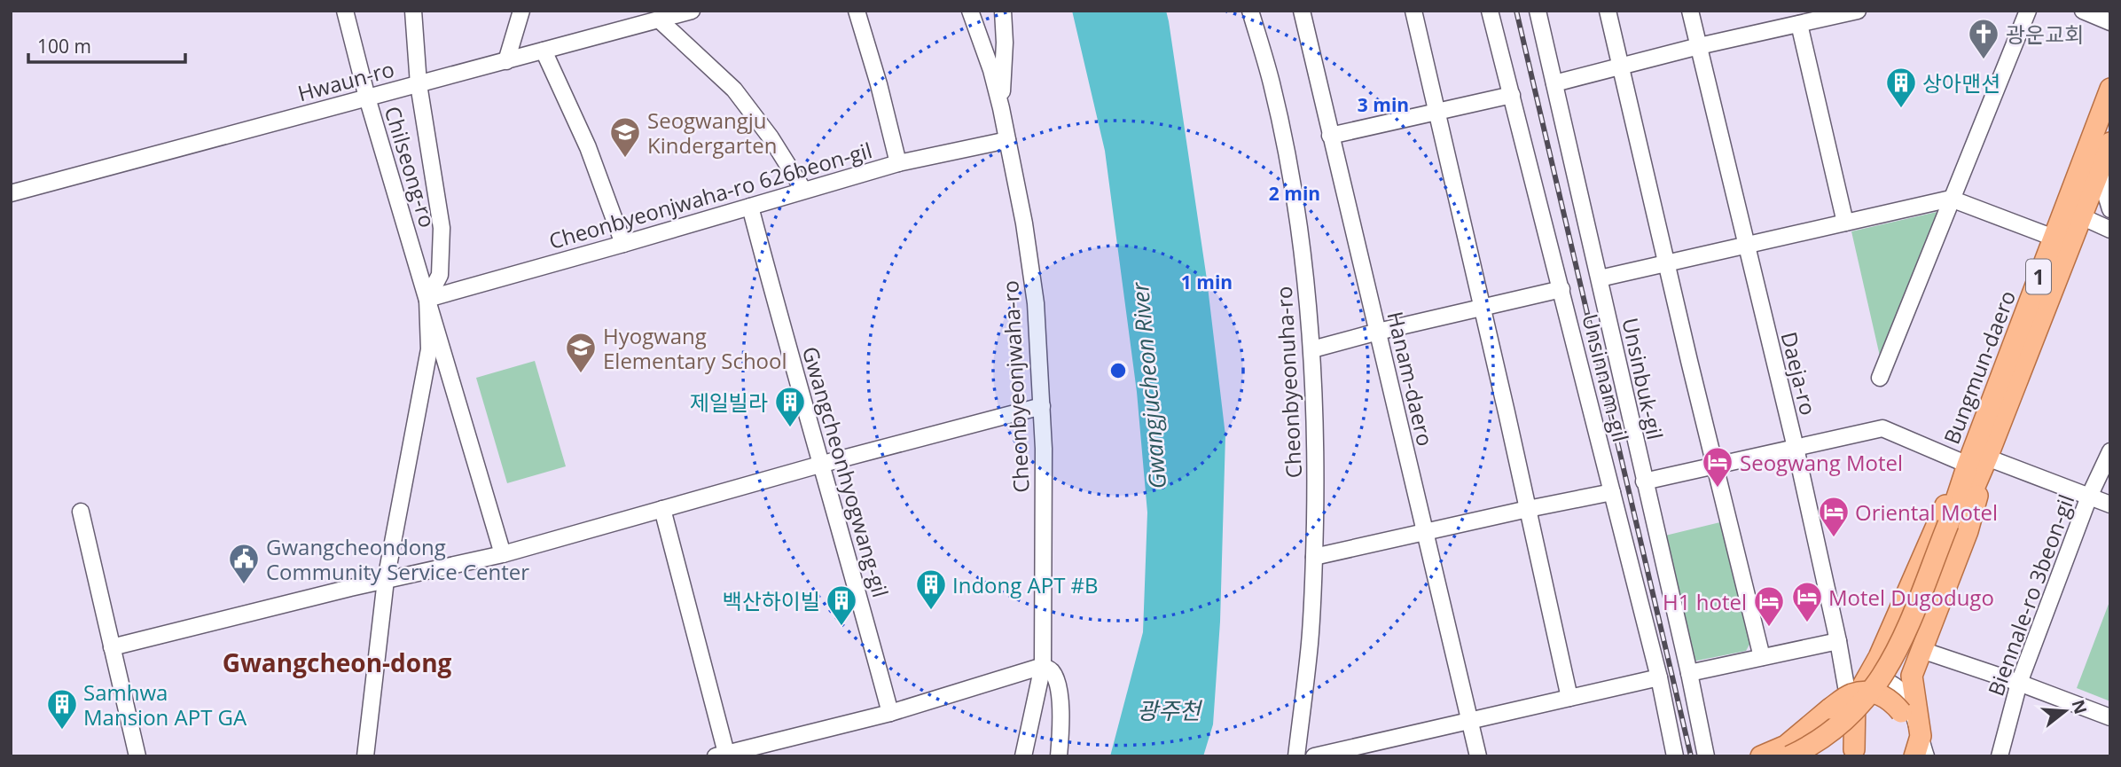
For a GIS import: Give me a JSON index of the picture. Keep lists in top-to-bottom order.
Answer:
{
  "streets": {
    "main road": ["1", "Bungmun-daero"],
    "street": [
      "Hwaun-ro",
      "Chilseong-ro",
      "Cheonbyeonjwaha-ro 626beon-gil",
      "Daeja-ro",
      "Unsinnam-gil",
      "Hanam-daero",
      "Unsinbuk-gil",
      "Cheonbyeonuha-ro",
      "Cheonbyeonjwaha-ro",
      "Gwangcheonhyogwang-gil",
      "Biennale-ro 3beon-gil"
    ]
  },
  "crossings": [
    ["Hwaun-ro", "Chilseong-ro"],
    ["Chilseong-ro", "Cheonbyeonjwaha-ro 626beon-gil"],
    ["Cheonbyeonjwaha-ro 626beon-gil", "Cheonbyeonjwaha-ro"],
    ["Cheonbyeonjwaha-ro 626beon-gil", "Gwangcheonhyogwang-gil"],
    ["1", "Bungmun-daero"]
  ],
  "districts": ["Gwangcheon-dong"],
  "water": ["Gwangjucheon River", "광주천"],
  "places": {
    "church": ["광운교회"],
    "building": [
      "상아맨션",
      "제일빌라",
      "Indong APT #B",
      "백산하이빌",
      "Samhwa Mansion APT GA"
    ],
    "school or university": ["Seogwangju Kindergarten", "Hyogwang Elementary School"],
    "hotel": [
      "Seogwang Motel",
      "Oriental Motel",
      "Motel Dugodugo",
      "H1 hotel"
    ],
    "public building": ["Gwangcheondong Community Service Center"]
  },
  "scale_bar": "100 m",
  "north": "right",
  "rings": ["3 min", "2 min", "1 min"]
}
